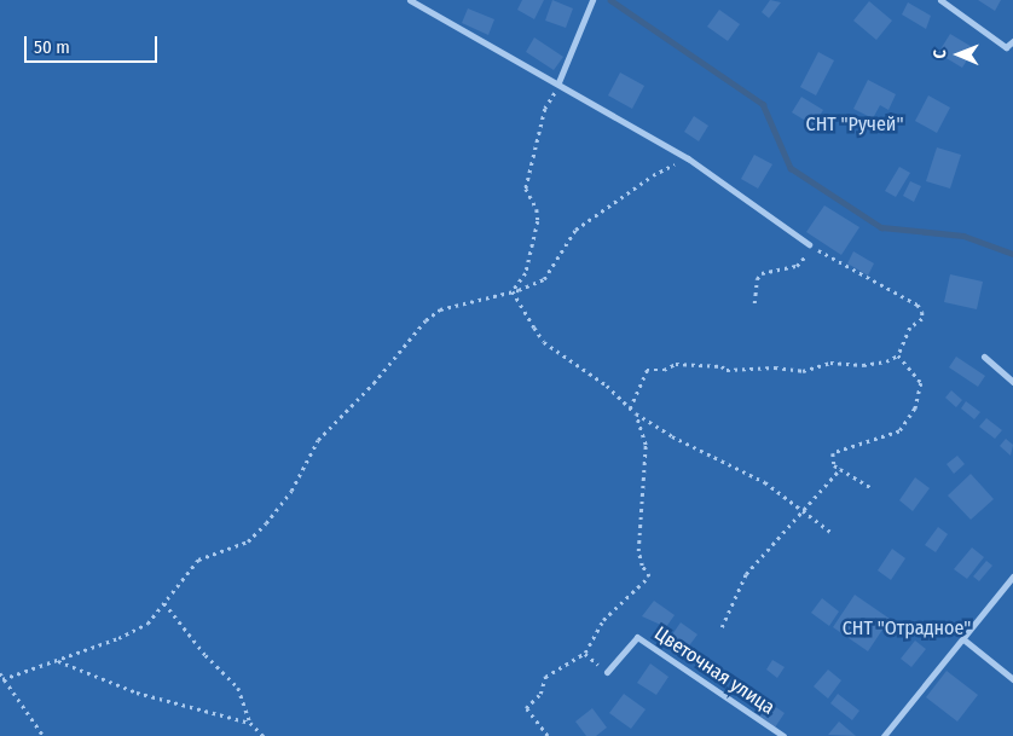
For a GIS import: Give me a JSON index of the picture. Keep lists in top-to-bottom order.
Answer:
{
  "streets": {
    "street": ["Цветочная улица"]
  },
  "parks": ["СНТ \"Ручей\"", "СНТ \"Отрадное\""],
  "scale_bar": "50 m",
  "north": "left"
}
